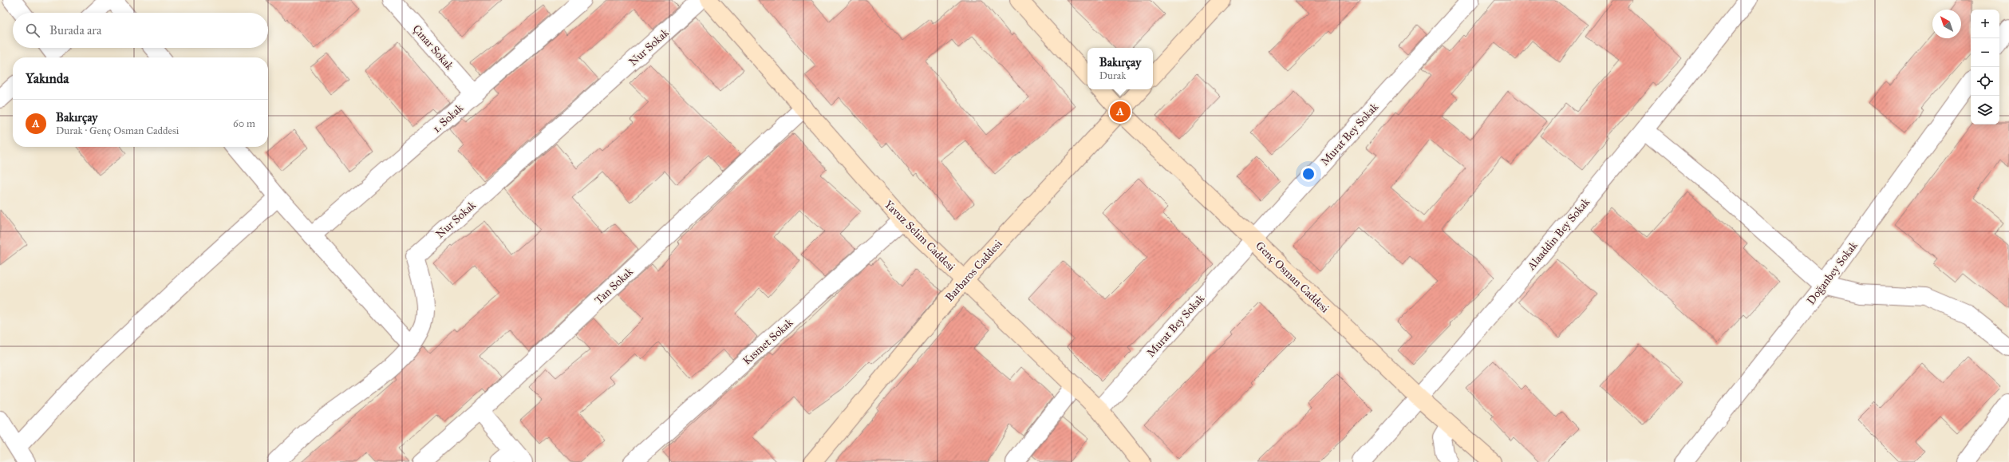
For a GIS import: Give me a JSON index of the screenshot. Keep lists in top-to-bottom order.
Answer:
{
  "streets": {
    "street": [
      "Çınar Sokak",
      "Nur Sokak",
      "1. Sokak",
      "Murat Bey Sokak",
      "Alaaddin Bey Sokak",
      "Yavuz Selim Caddesi",
      "Barbaros Caddesi",
      "Doğanbey Sokak",
      "Genç Osman Caddesi",
      "Tan Sokak",
      "Kısmet Sokak"
    ]
  },
  "crossings": [
    ["Çınar Sokak", "1. Sokak"],
    ["Murat Bey Sokak", "Yavuz Selim Caddesi"],
    ["Murat Bey Sokak", "Genç Osman Caddesi"],
    ["Alaaddin Bey Sokak", "Genç Osman Caddesi"],
    ["Yavuz Selim Caddesi", "Barbaros Caddesi"],
    ["Yavuz Selim Caddesi", "Tan Sokak"],
    ["Yavuz Selim Caddesi", "Kısmet Sokak"],
    ["Barbaros Caddesi", "Genç Osman Caddesi"]
  ],
  "north": "top left",
  "page": {
    "map_buttons": ["+", "−"],
    "search": "Burada ara",
    "popup": ["Bakırçay", "Durak"],
    "heading": "Yakında",
    "list": [
      {
        "mark": "A",
        "name": "Bakırçay",
        "note": "Durak · Genç Osman Caddesi",
        "value": "60 m"
      }
    ],
    "pins": "A"
  }
}
